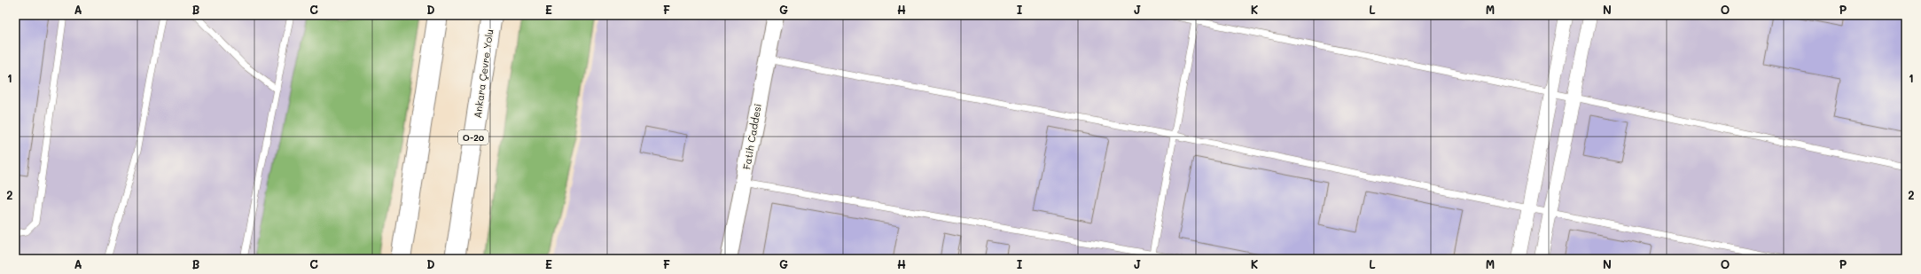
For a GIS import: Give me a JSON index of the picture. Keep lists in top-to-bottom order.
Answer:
{
  "streets": {
    "highway": ["Ankara Çevre Yolu", "O-20"],
    "street": ["Fatih Caddesi"]
  },
  "grid": {
    "columns": [
      "A",
      "B",
      "C",
      "D",
      "E",
      "F",
      "G",
      "H",
      "I",
      "J",
      "K",
      "L",
      "M",
      "N",
      "O",
      "P"
    ],
    "rows": ["1", "2"]
  }
}
